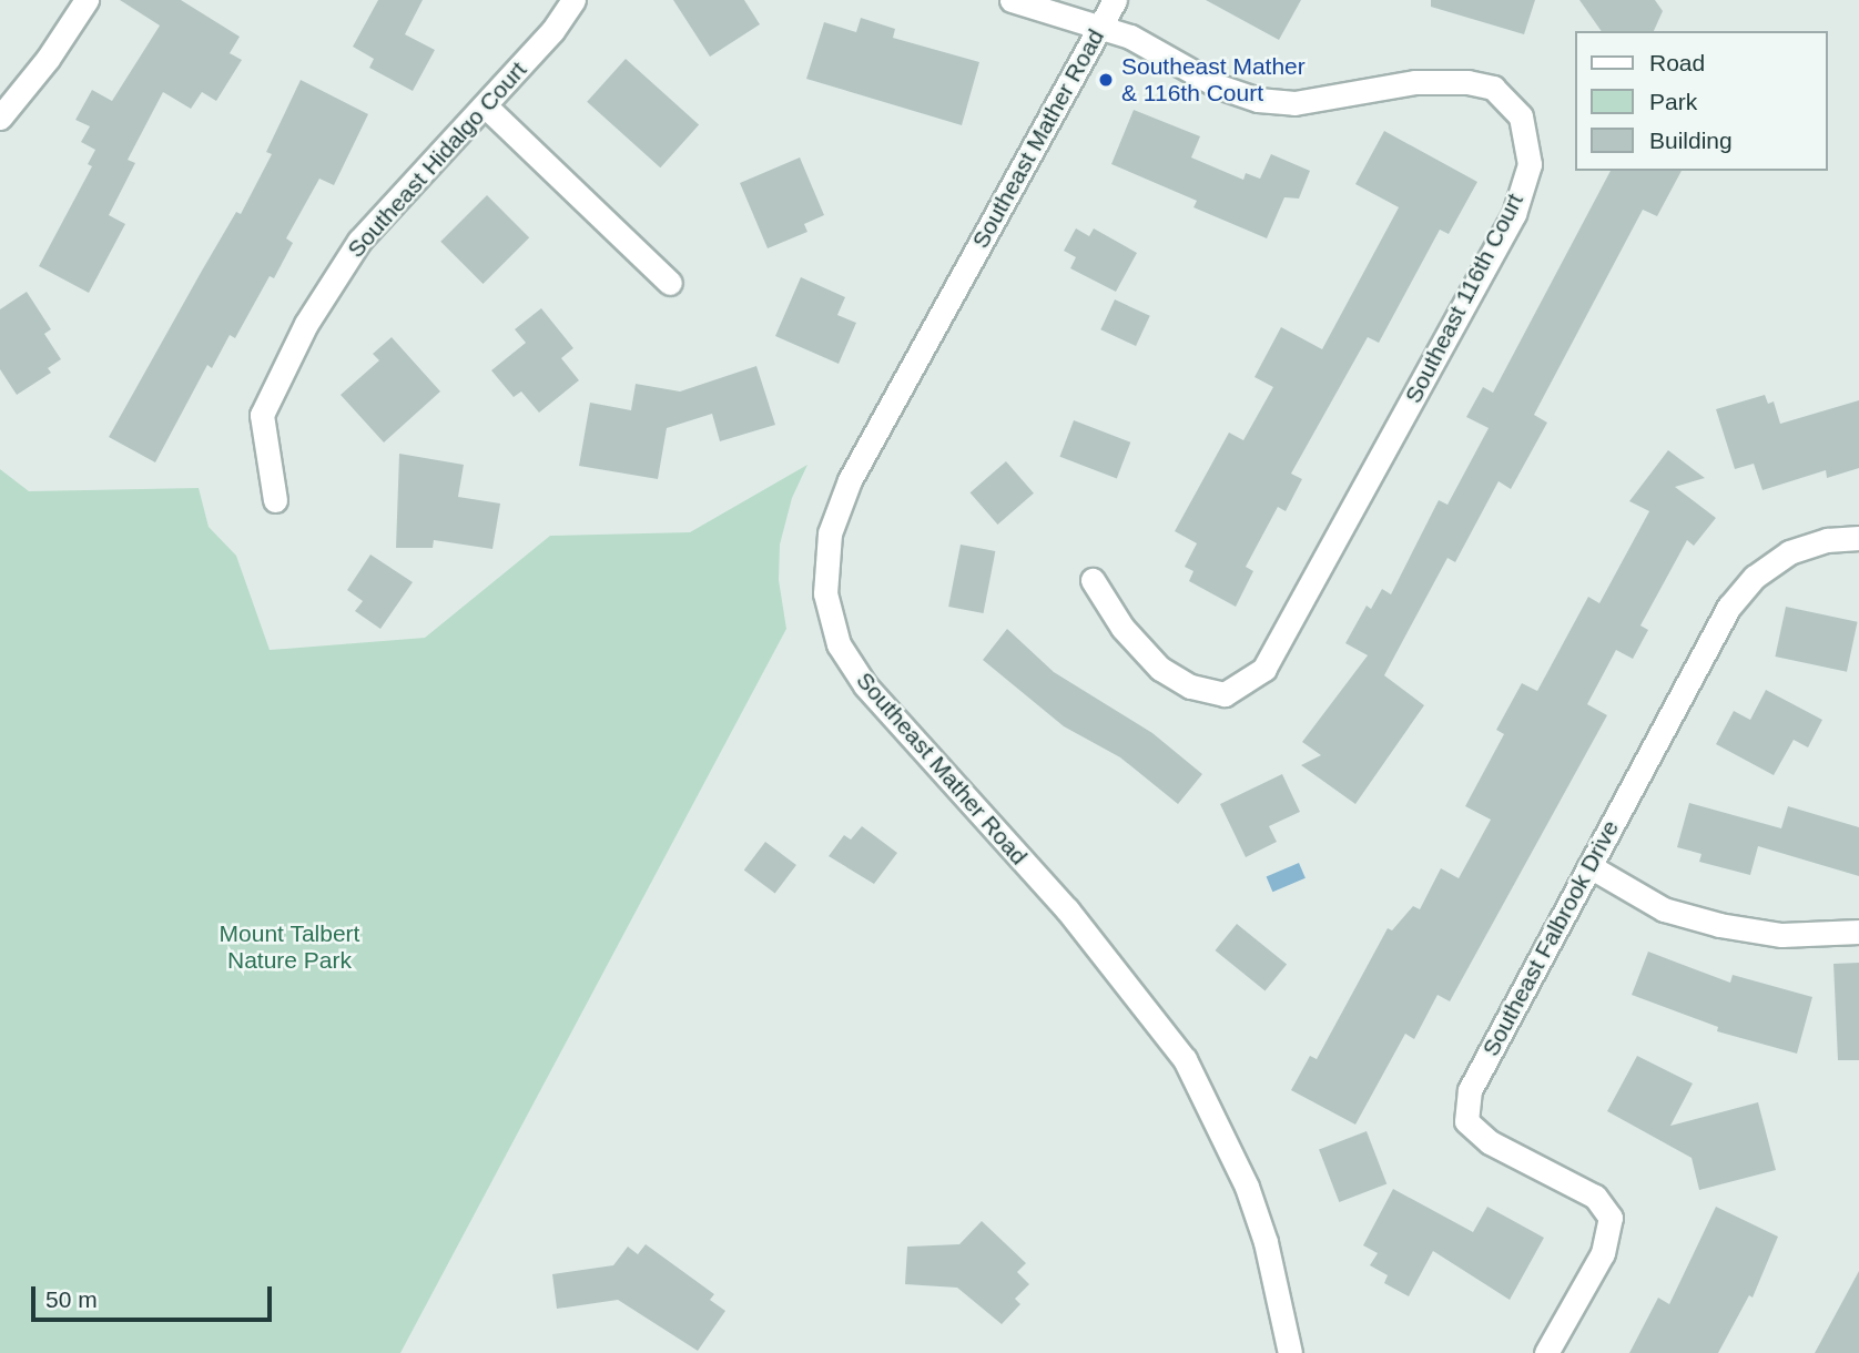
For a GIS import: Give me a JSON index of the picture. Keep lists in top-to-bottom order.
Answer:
{
  "streets": {
    "street": [
      "Southeast Mather Road",
      "Southeast Hidalgo Court",
      "Southeast 116th Court",
      "Southeast Falbrook Drive"
    ]
  },
  "crossings": [
    ["Southeast Mather Road", "Southeast 116th Court"]
  ],
  "parks": ["Mount Talbert Nature Park"],
  "places": ["Southeast Mather & 116th Court"],
  "legend": ["Road", "Park", "Building"],
  "scale_bar": "50 m"
}
